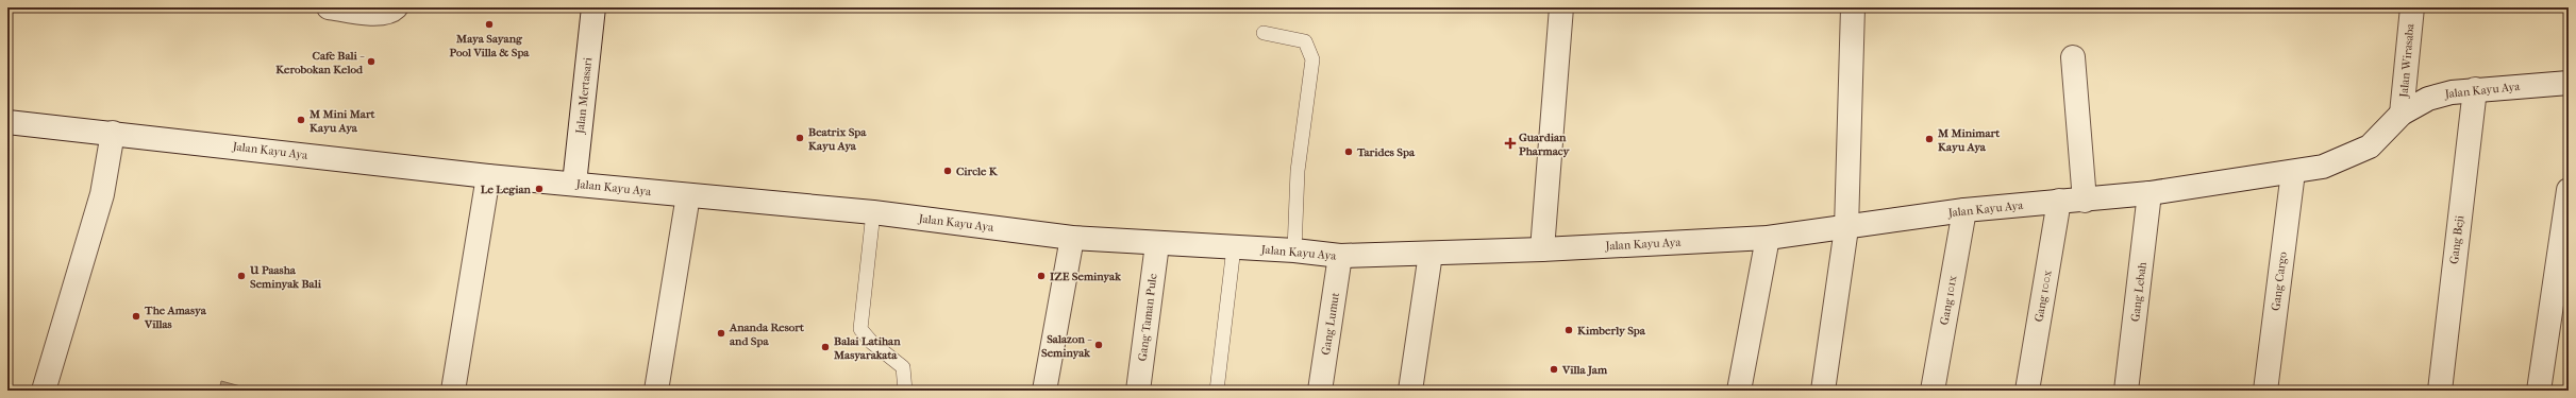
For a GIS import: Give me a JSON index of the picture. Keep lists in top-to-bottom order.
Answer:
{
  "streets": {
    "street": [
      "Jalan Wirasaba",
      "Jalan Kayu Aya",
      "Jalan Mertasari",
      "Gang Beji",
      "Gang Cargo",
      "Gang Lebah",
      "Gang 100x",
      "Gang 101x",
      "Gang Taman Pule",
      "Gang Lumut"
    ]
  },
  "crossings": [
    ["Jalan Wirasaba", "Jalan Kayu Aya"],
    ["Jalan Kayu Aya", "Jalan Mertasari"],
    ["Jalan Kayu Aya", "Gang Beji"],
    ["Jalan Kayu Aya", "Gang Cargo"],
    ["Jalan Kayu Aya", "Gang Lebah"],
    ["Jalan Kayu Aya", "Gang 100x"],
    ["Jalan Kayu Aya", "Gang 101x"],
    ["Jalan Kayu Aya", "Gang Taman Pule"],
    ["Jalan Kayu Aya", "Gang Lumut"]
  ],
  "places": {
    "other": [
      "Maya Sayang Pool Villa & Spa",
      "Cafe Bali - Kerobokan Kelod",
      "M Mini Mart Kayu Aya",
      "Beatrix Spa Kayu Aya",
      "M Minimart Kayu Aya",
      "Tarides Spa",
      "Circle K",
      "Le Legian",
      "U Paasha Seminyak Bali",
      "IZE Seminyak",
      "The Amasya Villas",
      "Kimberly Spa",
      "Ananda Resort and Spa",
      "Salazon - Seminyak",
      "Balai Latihan Masyarakata",
      "Villa Jam"
    ],
    "health": ["Guardian Pharmacy"]
  }
}
